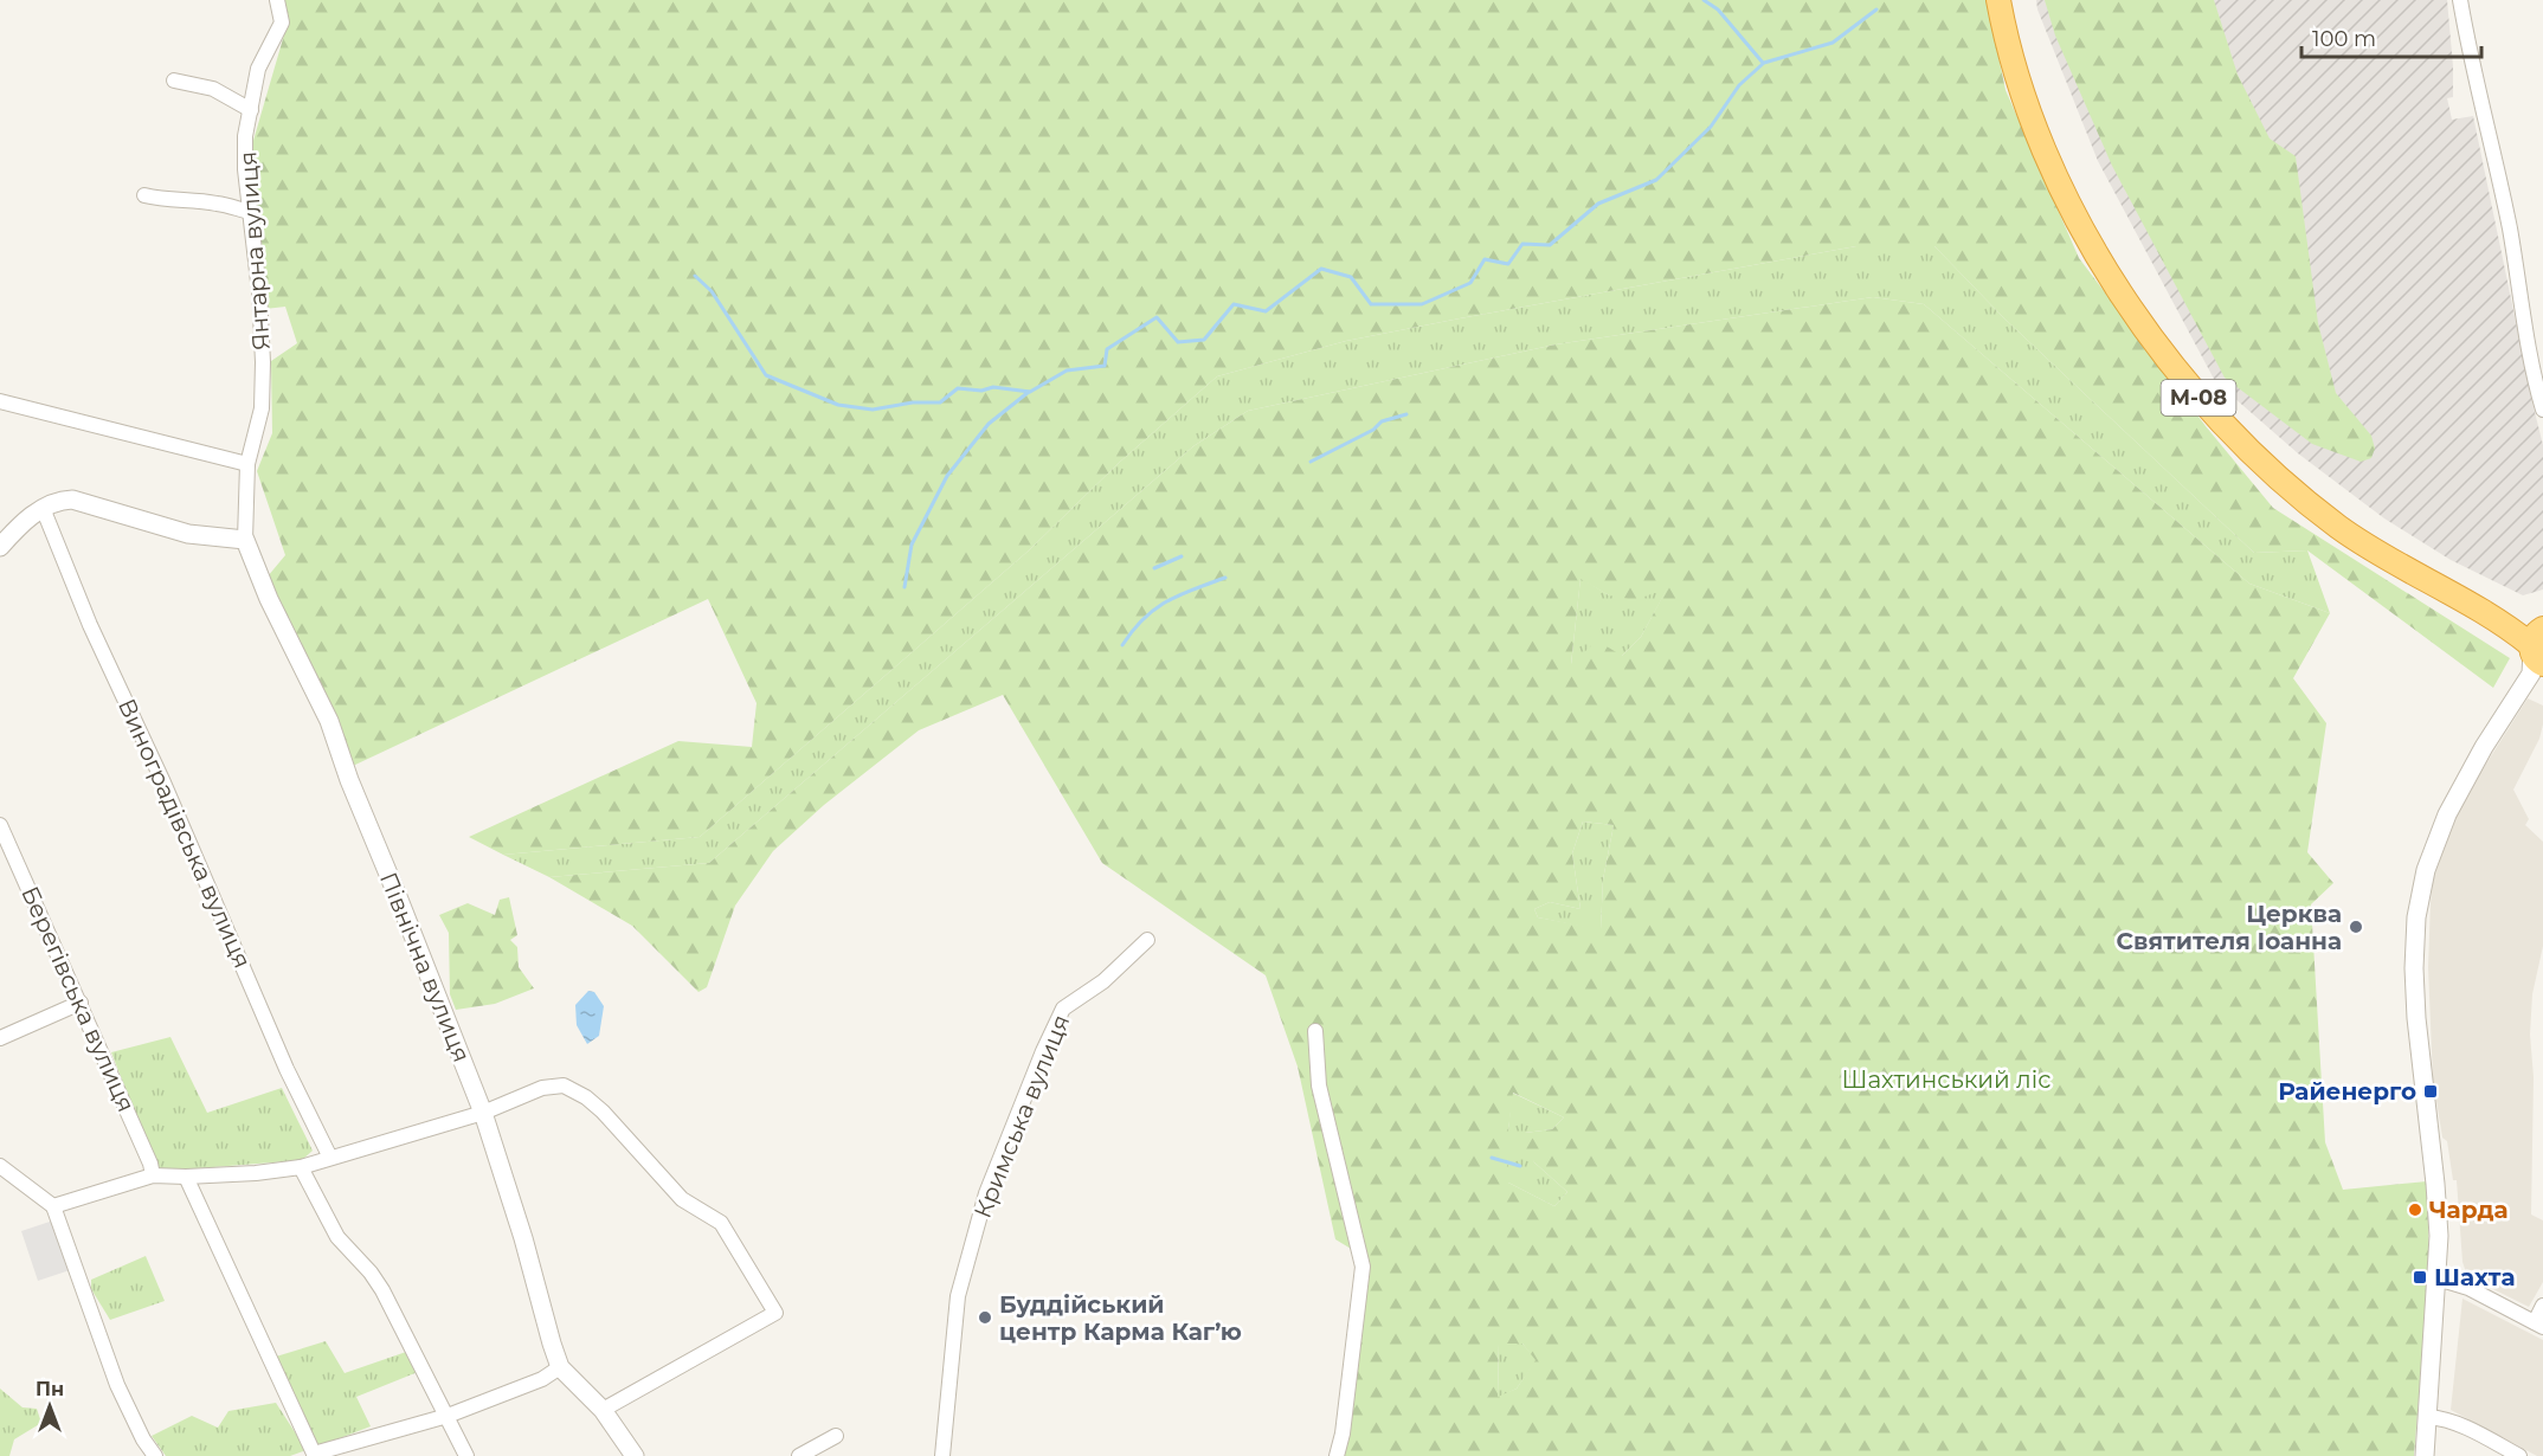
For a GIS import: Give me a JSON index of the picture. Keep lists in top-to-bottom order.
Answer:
{
  "streets": {
    "highway": ["М-08"],
    "street": [
      "Янтарна вулиця",
      "Виноградівська вулиця",
      "Північна вулиця",
      "Берегівська вулиця",
      "Кримська вулиця"
    ]
  },
  "crossings": [
    ["Янтарна вулиця", "Північна вулиця"]
  ],
  "parks": ["Шахтинський ліс"],
  "places": {
    "other": ["Церква Святителя Іоанна", "Чарда", "Буддійський центр Карма Кагʼю"],
    "transit": ["Райенерго", "Шахта"]
  },
  "scale_bar": "100 m",
  "north": "top"
}
